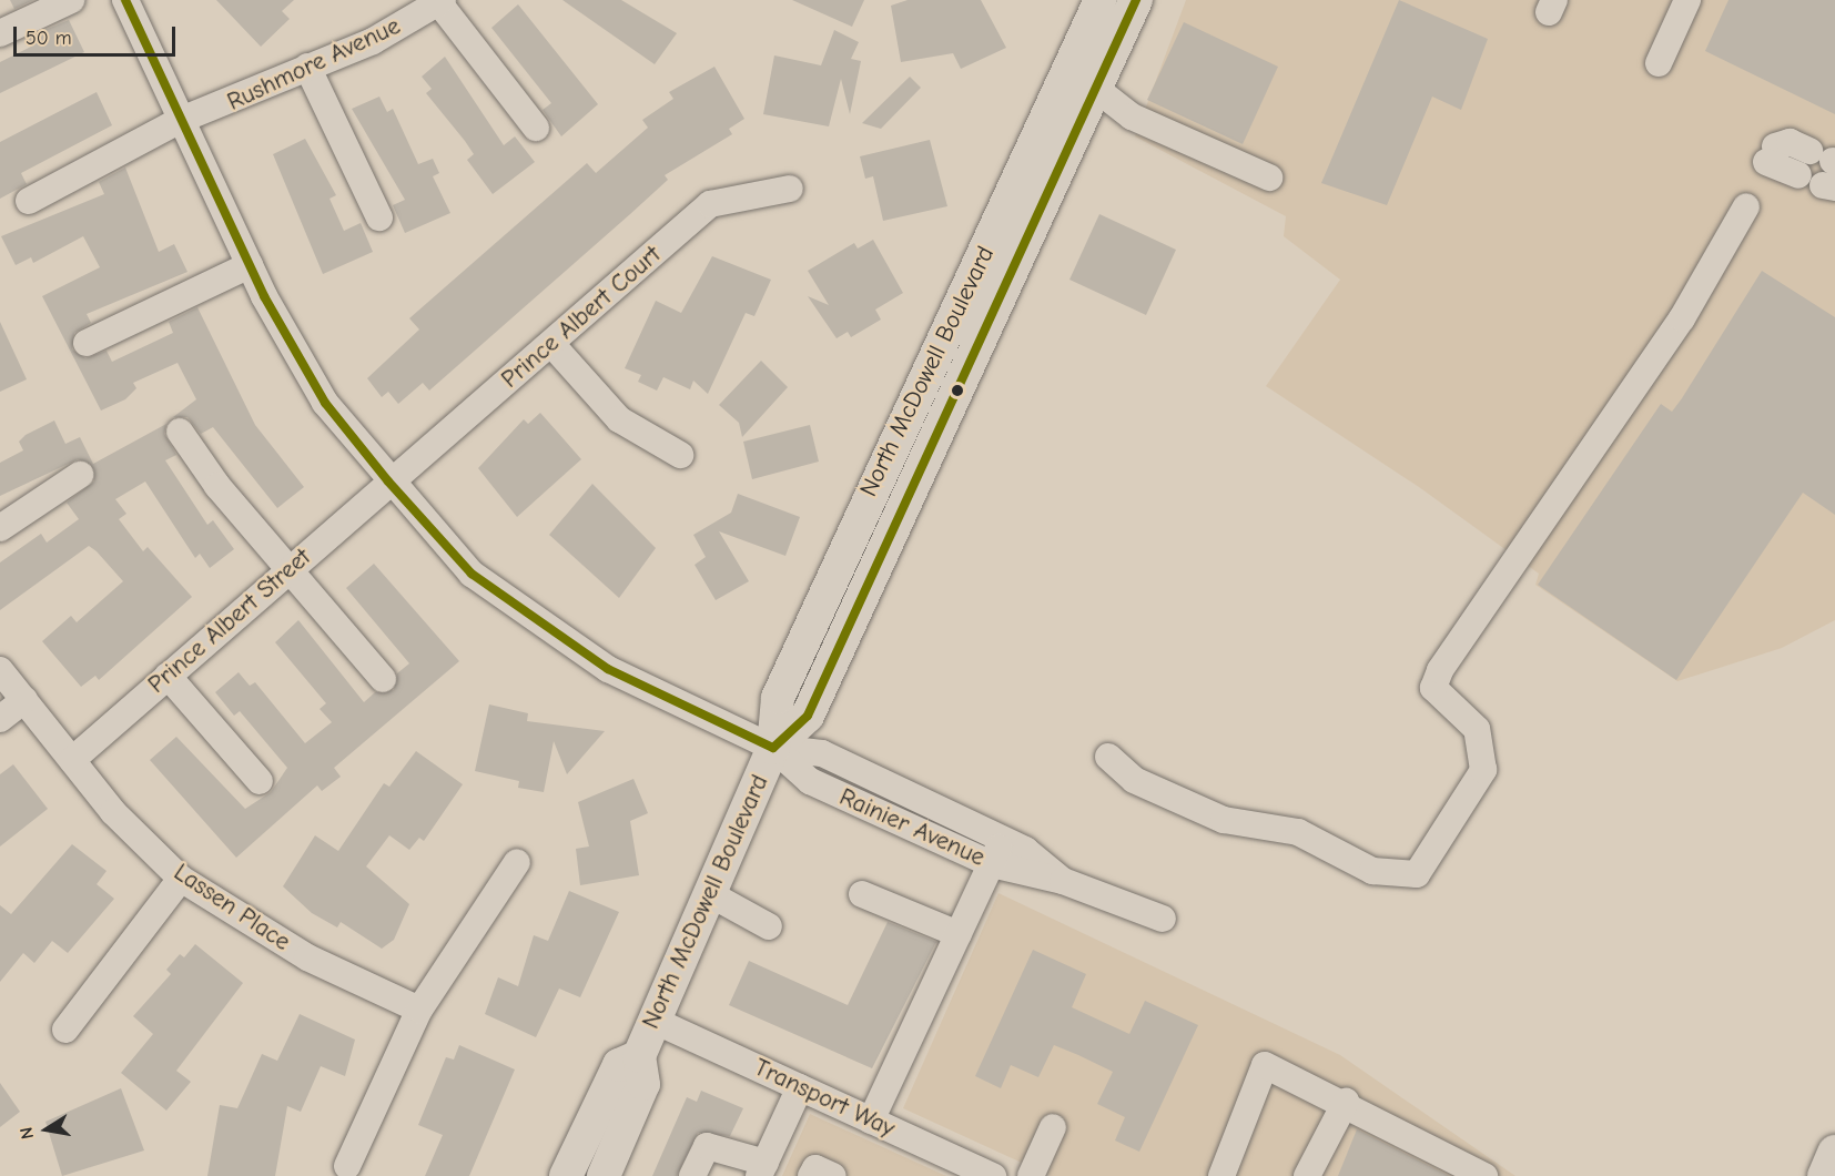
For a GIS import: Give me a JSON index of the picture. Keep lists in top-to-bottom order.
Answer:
{
  "streets": {
    "main road": ["North McDowell Boulevard"],
    "street": [
      "Rushmore Avenue",
      "Prince Albert Court",
      "Prince Albert Street",
      "Rainier Avenue",
      "Lassen Place",
      "Transport Way"
    ]
  },
  "crossings": [
    ["Rushmore Avenue", "Rainier Avenue"],
    ["Prince Albert Court", "Prince Albert Street"],
    ["Prince Albert Court", "Rainier Avenue"],
    ["North McDowell Boulevard", "Rainier Avenue"],
    ["North McDowell Boulevard", "Transport Way"],
    ["Prince Albert Street", "Rainier Avenue"],
    ["Prince Albert Street", "Lassen Place"]
  ],
  "scale_bar": "50 m",
  "north": "left"
}
